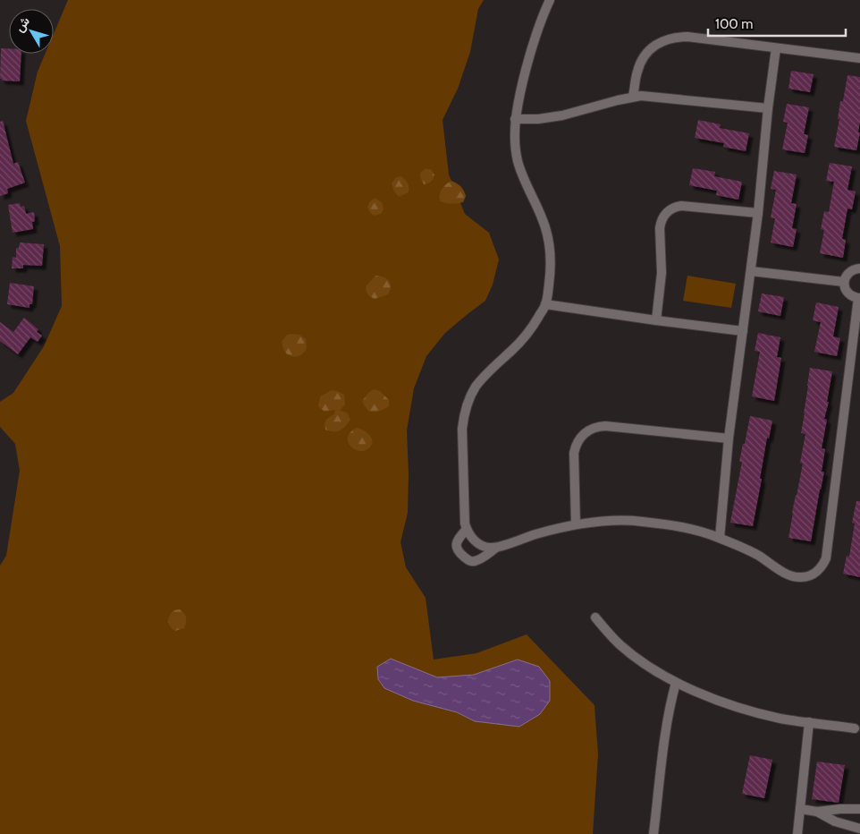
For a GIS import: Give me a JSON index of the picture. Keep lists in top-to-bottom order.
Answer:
{
  "scale_bar": "100 m",
  "north": "top left"
}
